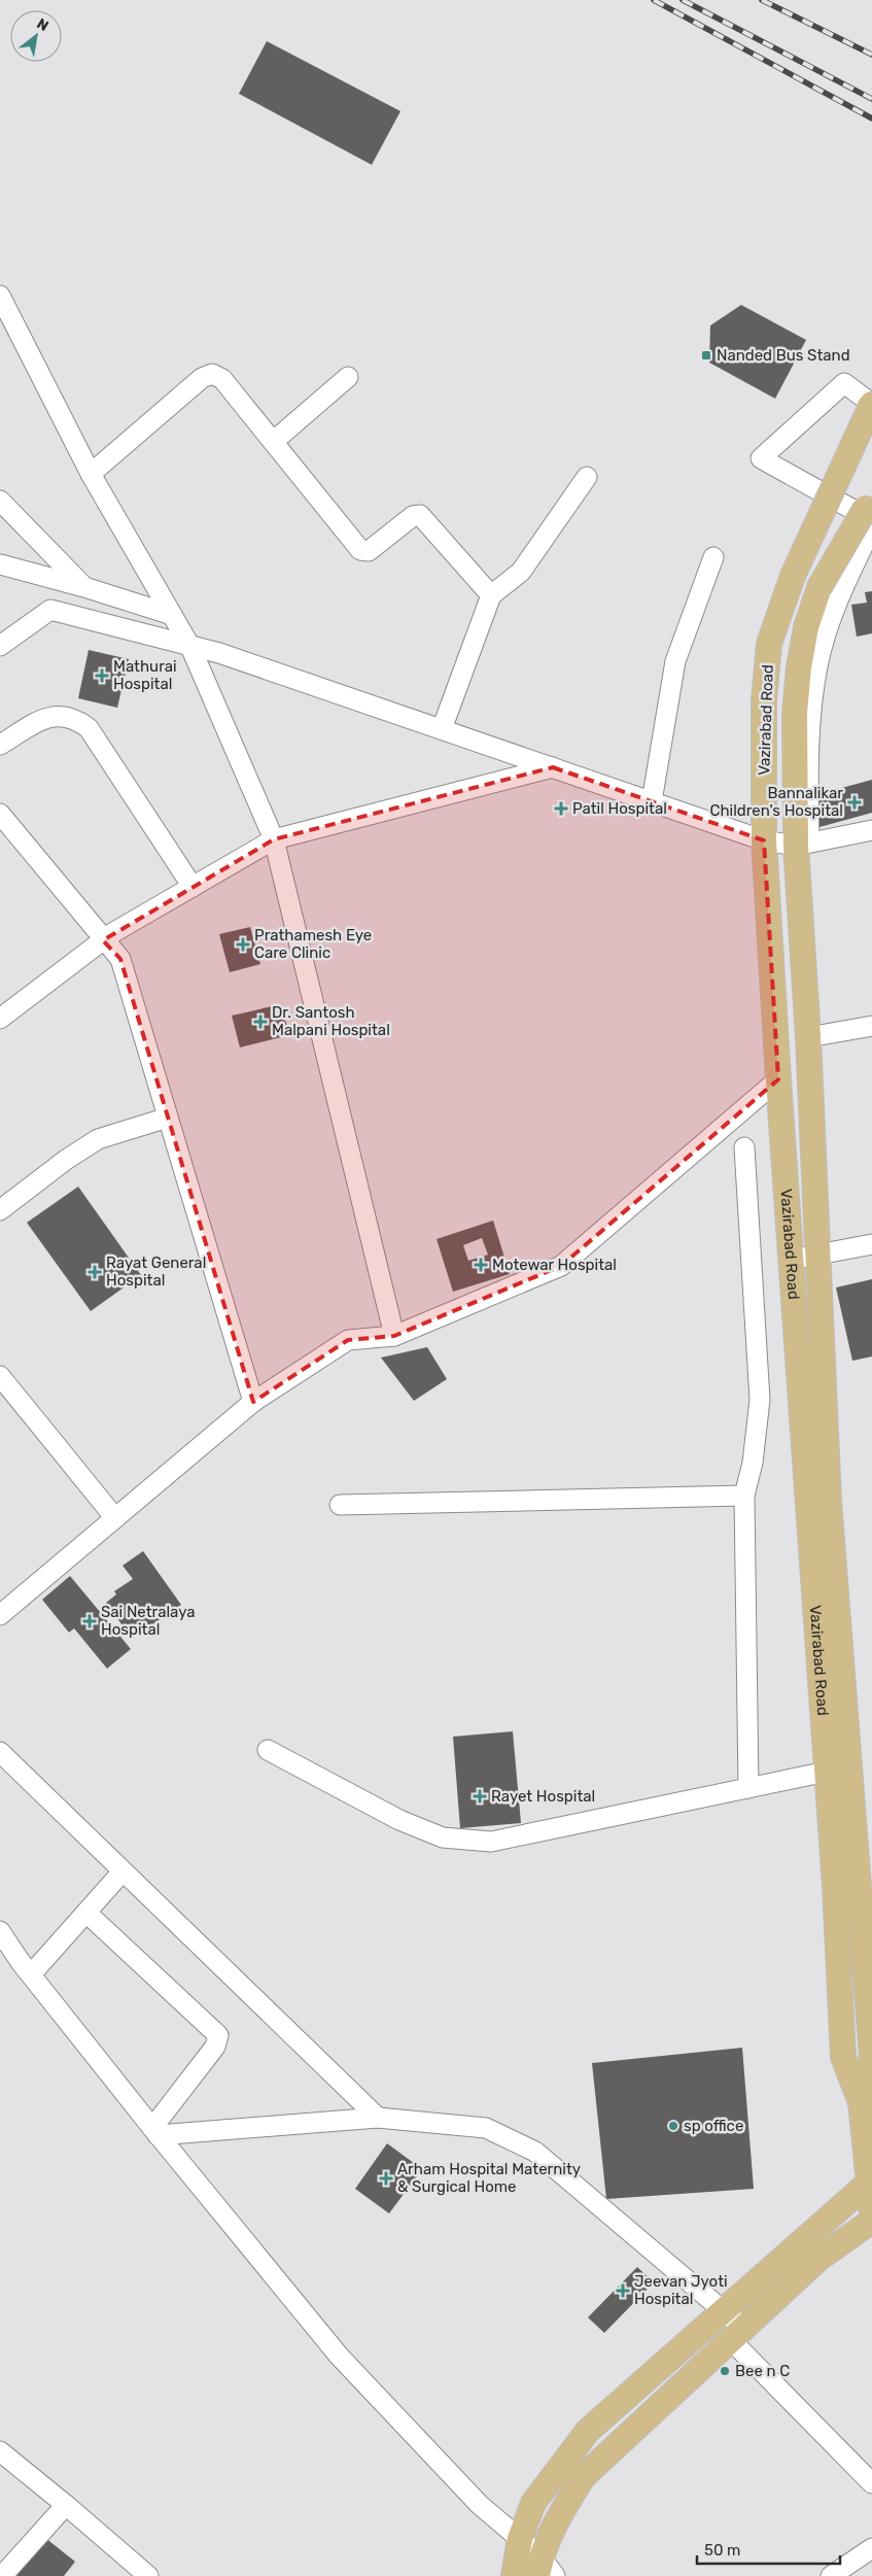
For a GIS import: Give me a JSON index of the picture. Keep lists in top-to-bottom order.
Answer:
{
  "streets": {
    "main road": ["Vazirabad Road"]
  },
  "places": {
    "transit": ["Nanded Bus Stand"],
    "health": [
      "Mathurai Hospital",
      "Bannalikar Children's Hospital",
      "Patil Hospital",
      "Prathamesh Eye Care Clinic",
      "Dr. Santosh Malpani Hospital",
      "Motewar Hospital",
      "Rayat General Hospital",
      "Sai Netralaya Hospital",
      "Rayet Hospital",
      "Arham Hospital Maternity & Surgical Home",
      "Jeevan Jyoti Hospital"
    ],
    "other": ["sp office", "Bee n C"]
  },
  "scale_bar": "50 m",
  "north": "top right"
}
